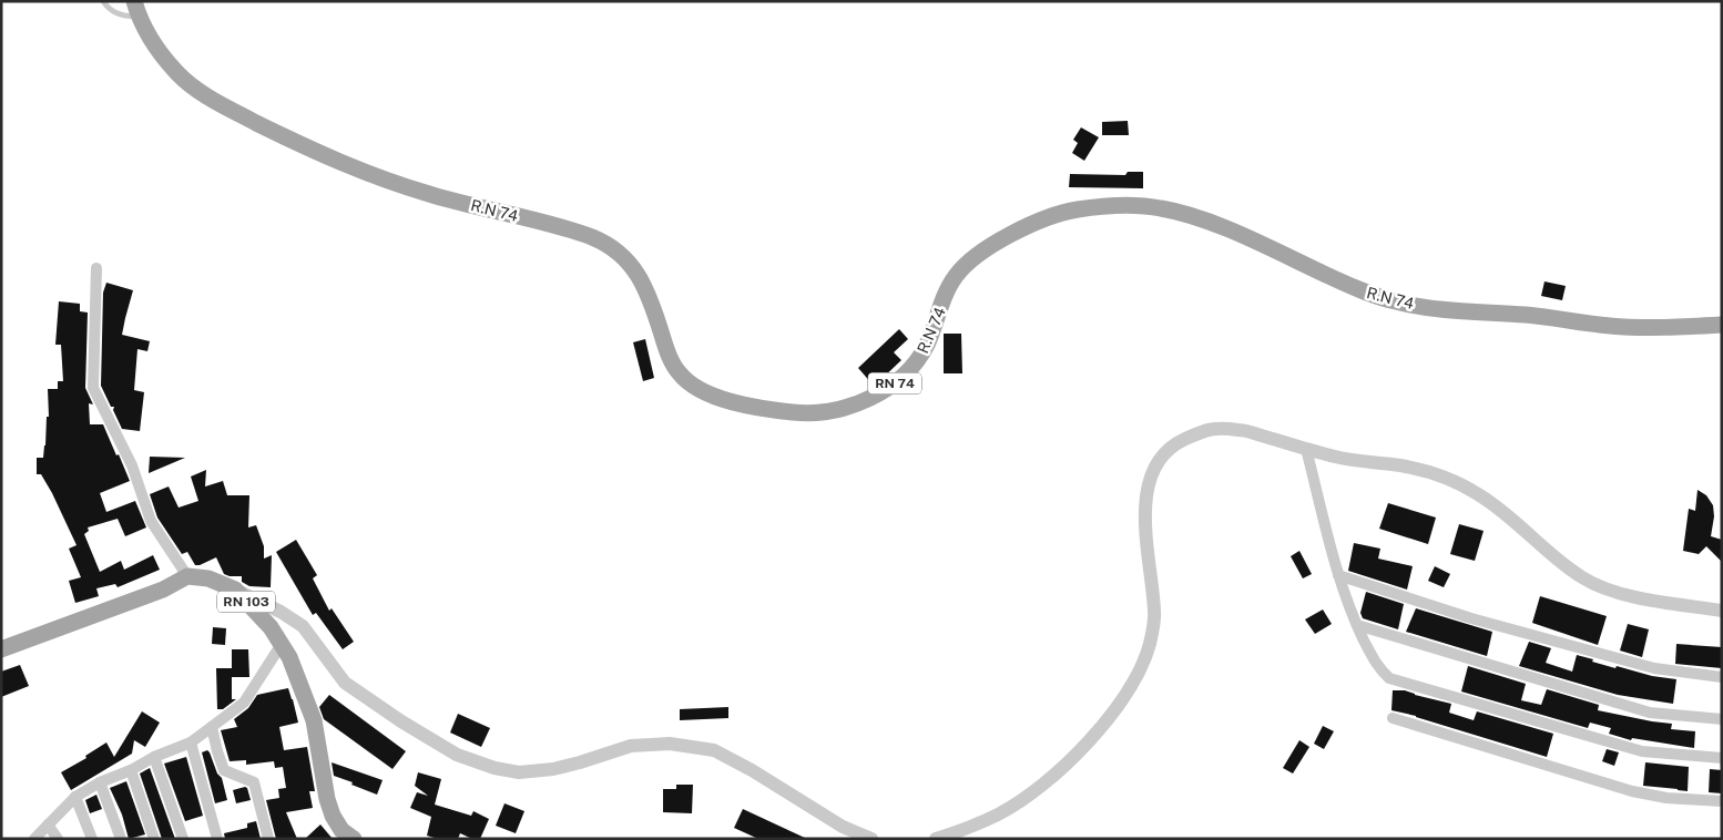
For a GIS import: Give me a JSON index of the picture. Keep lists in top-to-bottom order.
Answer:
{
  "streets": {
    "main road": ["R.N 74", "RN 74", "RN 103"]
  }
}
